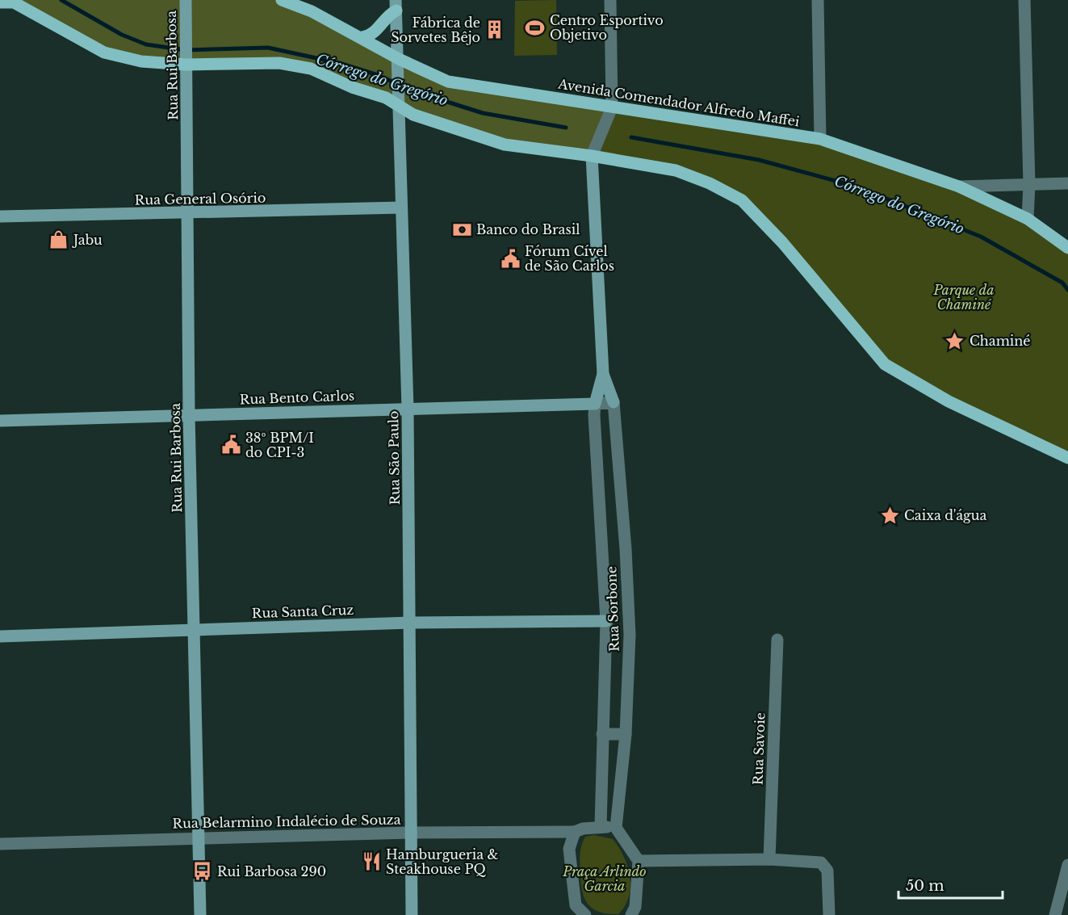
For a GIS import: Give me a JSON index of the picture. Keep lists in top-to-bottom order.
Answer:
{
  "streets": {
    "main road": ["Avenida Comendador Alfredo Maffei"],
    "street": [
      "Rua Rui Barbosa",
      "Rua General Osório",
      "Rua Bento Carlos",
      "Rua São Paulo",
      "Rua Sorbone",
      "Rua Santa Cruz",
      "Rua Savoie",
      "Rua Belarmino Indalécio de Souza"
    ]
  },
  "crossings": [
    ["Rua Rui Barbosa", "Rua General Osório"],
    ["Rua Rui Barbosa", "Rua Bento Carlos"],
    ["Rua Rui Barbosa", "Rua Santa Cruz"],
    ["Rua Rui Barbosa", "Rua Belarmino Indalécio de Souza"],
    ["Avenida Comendador Alfredo Maffei", "Rua São Paulo"],
    ["Avenida Comendador Alfredo Maffei", "Rua Sorbone"],
    ["Rua General Osório", "Rua São Paulo"],
    ["Rua Bento Carlos", "Rua São Paulo"],
    ["Rua Bento Carlos", "Rua Sorbone"],
    ["Rua São Paulo", "Rua Santa Cruz"],
    ["Rua São Paulo", "Rua Belarmino Indalécio de Souza"],
    ["Rua Sorbone", "Rua Santa Cruz"]
  ],
  "water": ["Córrego do Gregório"],
  "parks": ["Parque da Chaminé", "Praça Arlindo Garcia"],
  "places": {
    "sports": ["Centro Esportivo Objetivo"],
    "building": ["Fábrica de Sorvetes Bêjo"],
    "bank": ["Banco do Brasil"],
    "shop": ["Jabu"],
    "public building": ["Fórum Cível de São Carlos", "38º BPM/I do CPI-3"],
    "place": ["Chaminé", "Caixa d'água"],
    "restaurant": ["Hamburgueria & Steakhouse PQ"],
    "bus stop": ["Rui Barbosa 290"]
  },
  "scale_bar": "50 m"
}
